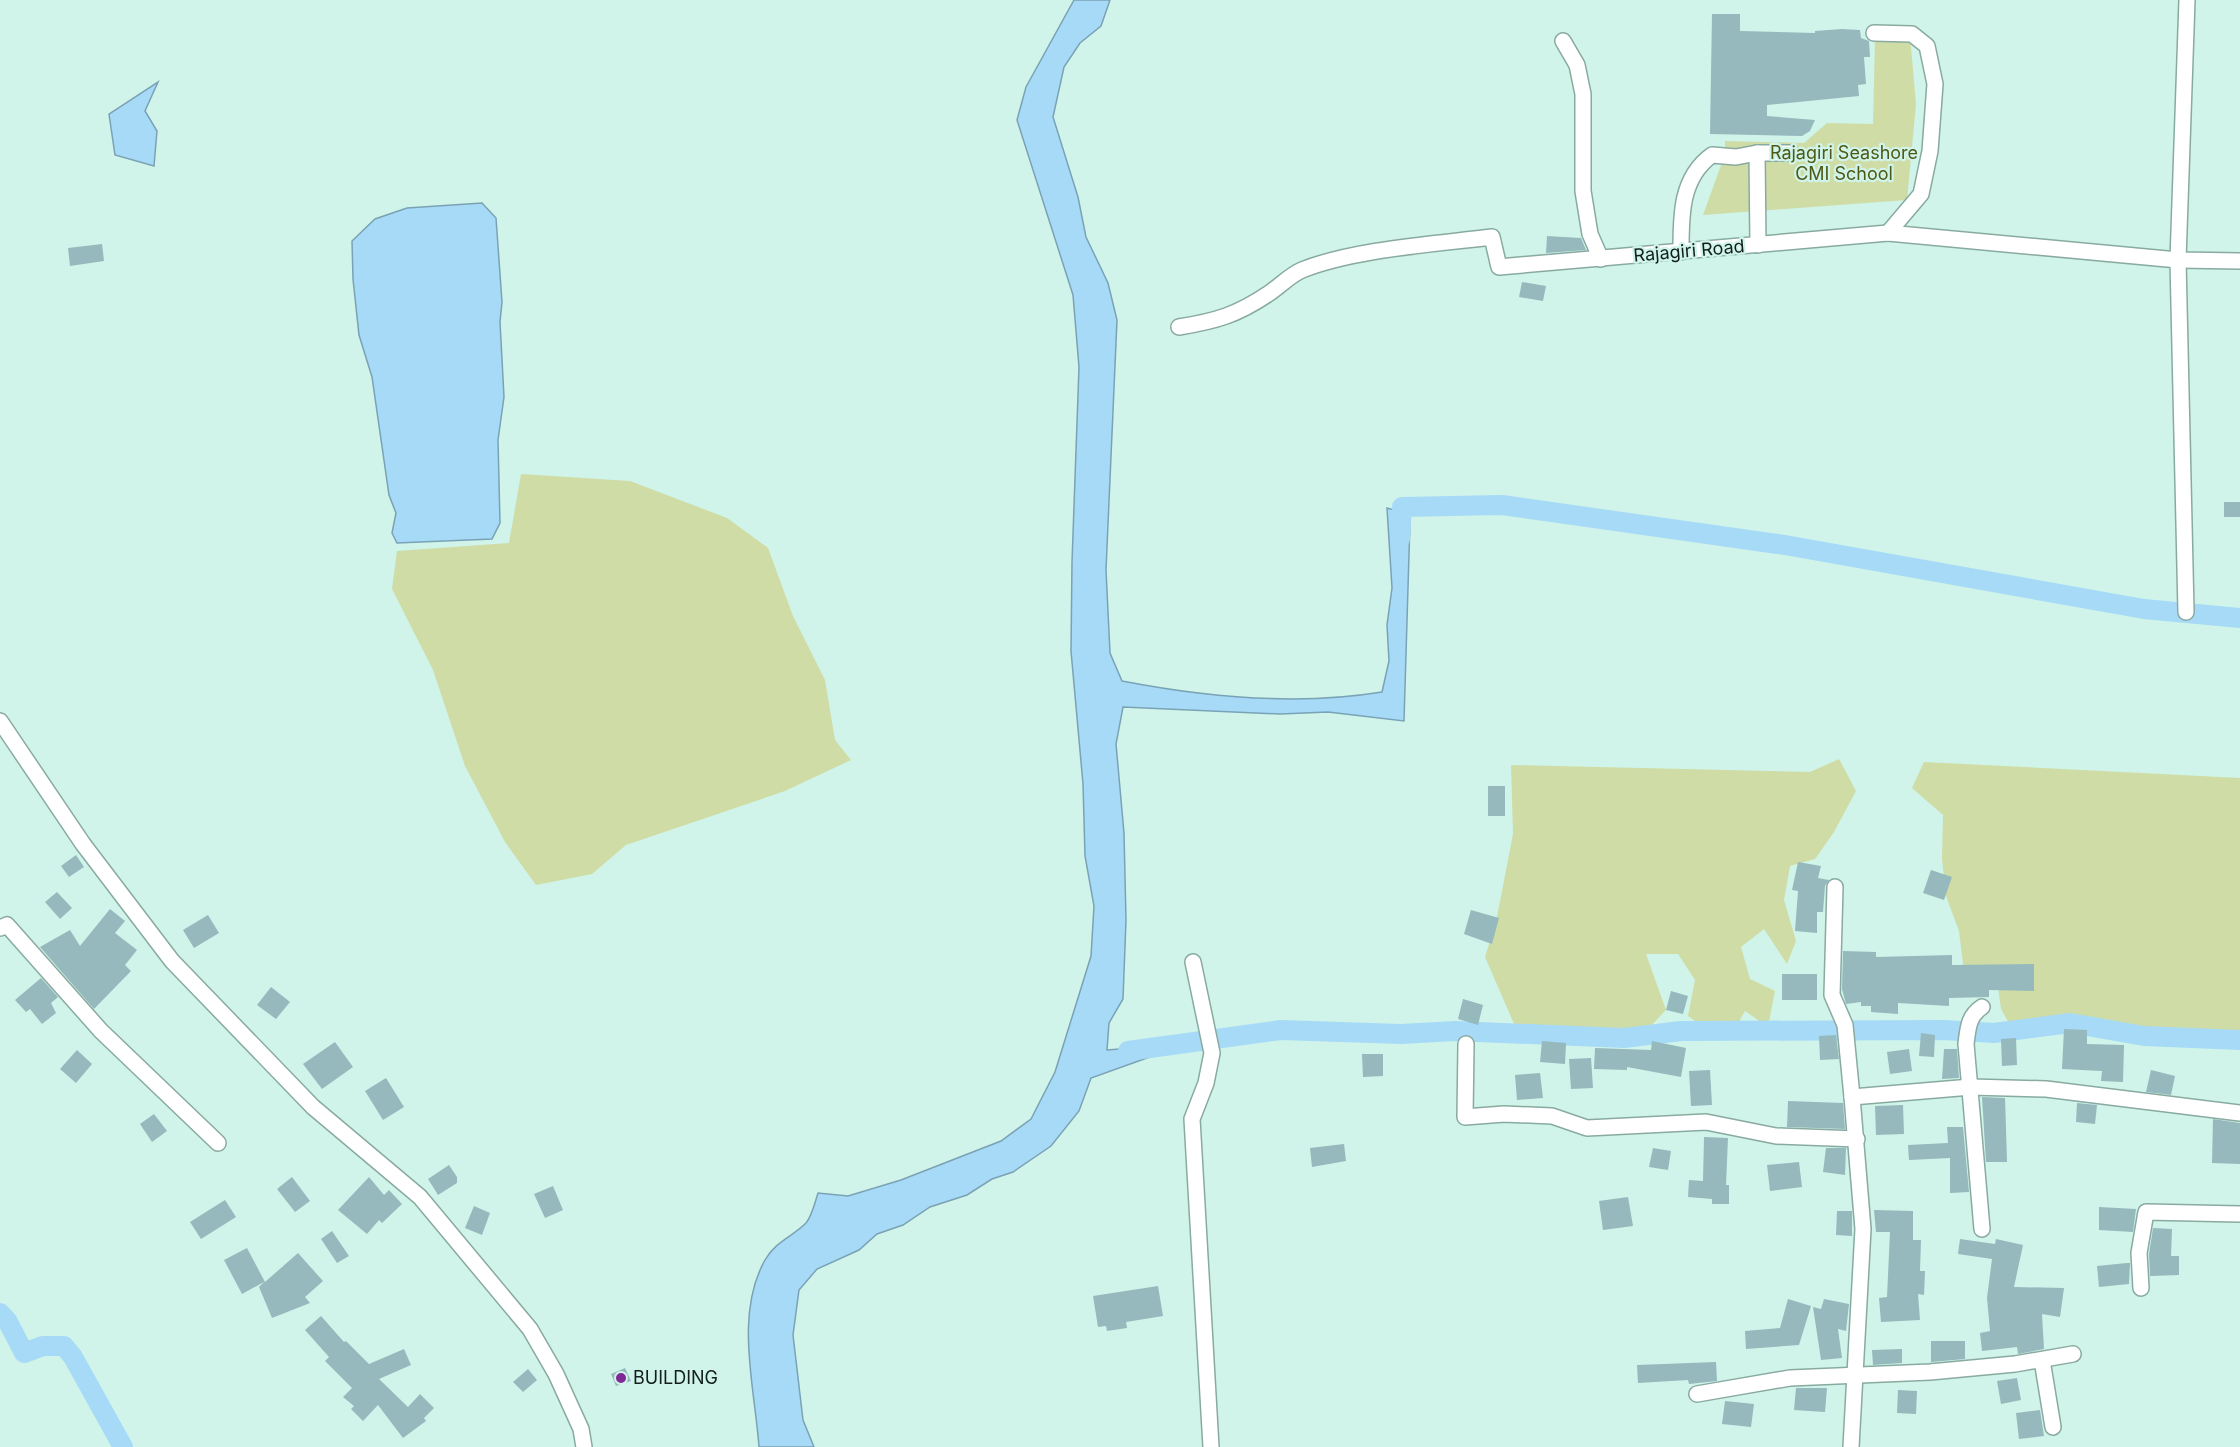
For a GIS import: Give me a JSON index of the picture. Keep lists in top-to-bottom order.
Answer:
{
  "streets": {
    "street": ["Rajagiri Road"]
  },
  "parks": ["Rajagiri Seashore CMI School"],
  "places": ["BUILDING"]
}
